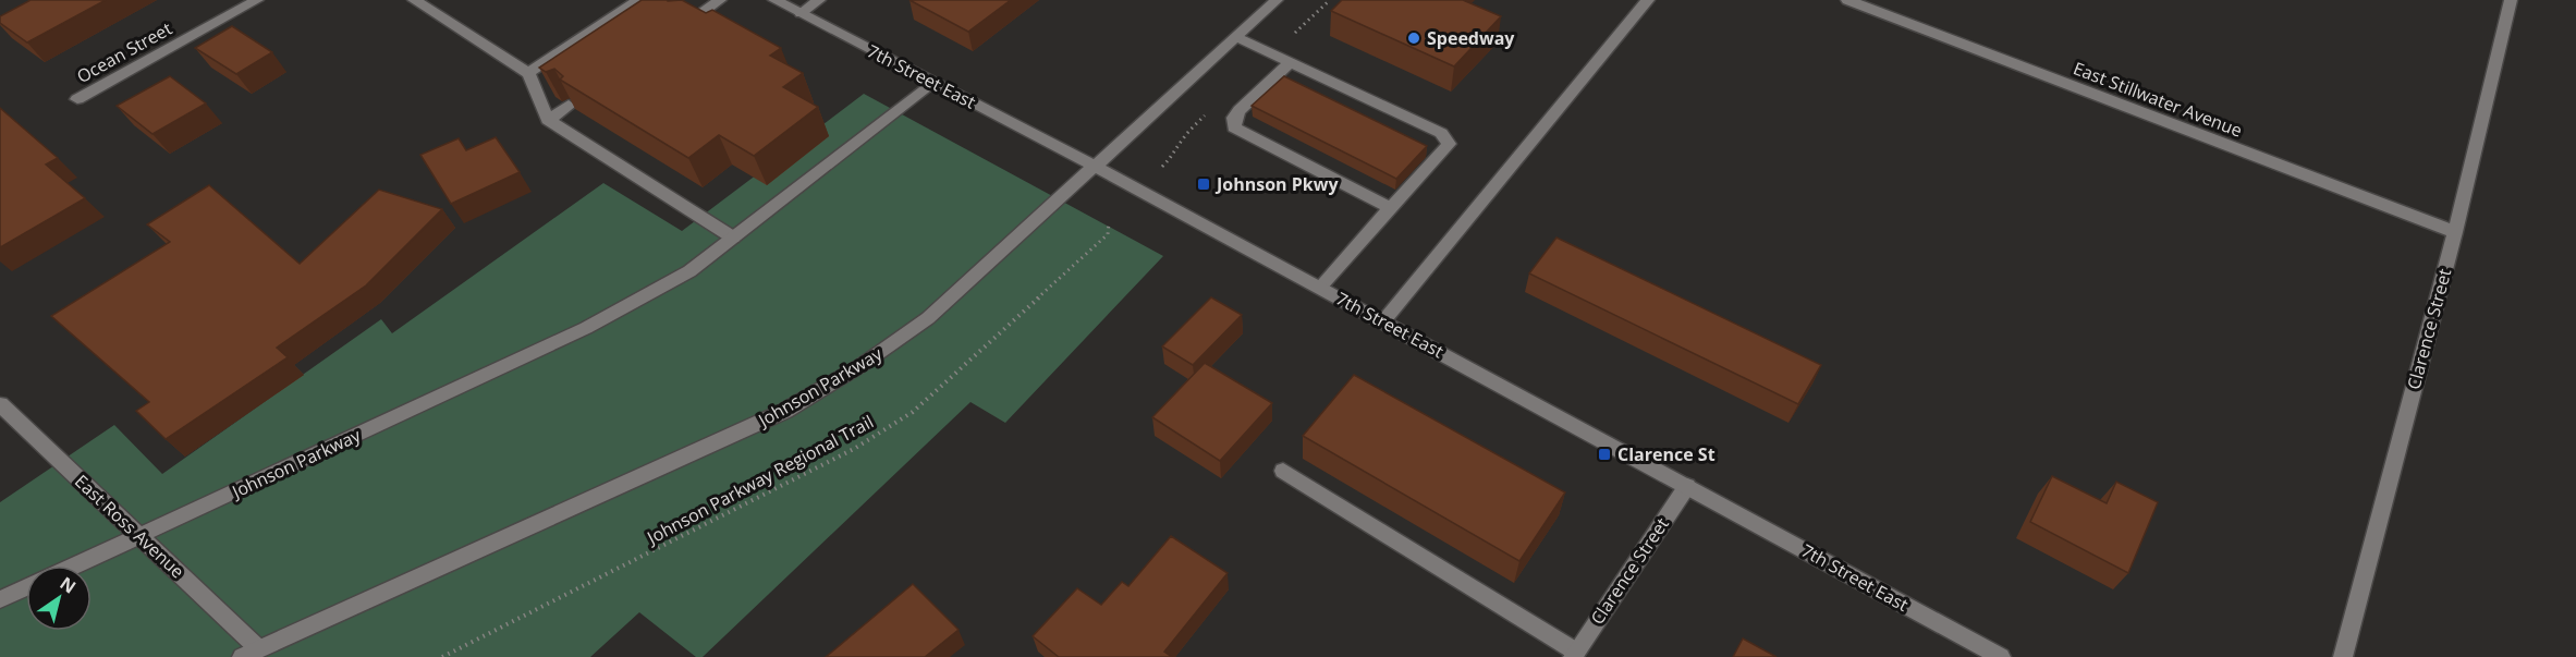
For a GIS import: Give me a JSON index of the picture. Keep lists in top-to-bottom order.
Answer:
{
  "streets": {
    "street": [
      "Ocean Street",
      "7th Street East",
      "East Stillwater Avenue",
      "Clarence Street",
      "Johnson Parkway",
      "East Ross Avenue"
    ],
    "path": ["Johnson Parkway Regional Trail"]
  },
  "crossings": [
    ["7th Street East", "Clarence Street"],
    ["7th Street East", "Johnson Parkway"],
    ["East Stillwater Avenue", "Clarence Street"],
    ["Johnson Parkway", "East Ross Avenue"]
  ],
  "places": {
    "other": ["Speedway"],
    "transit": ["Johnson Pkwy", "Clarence St"]
  },
  "north": "top right"
}
